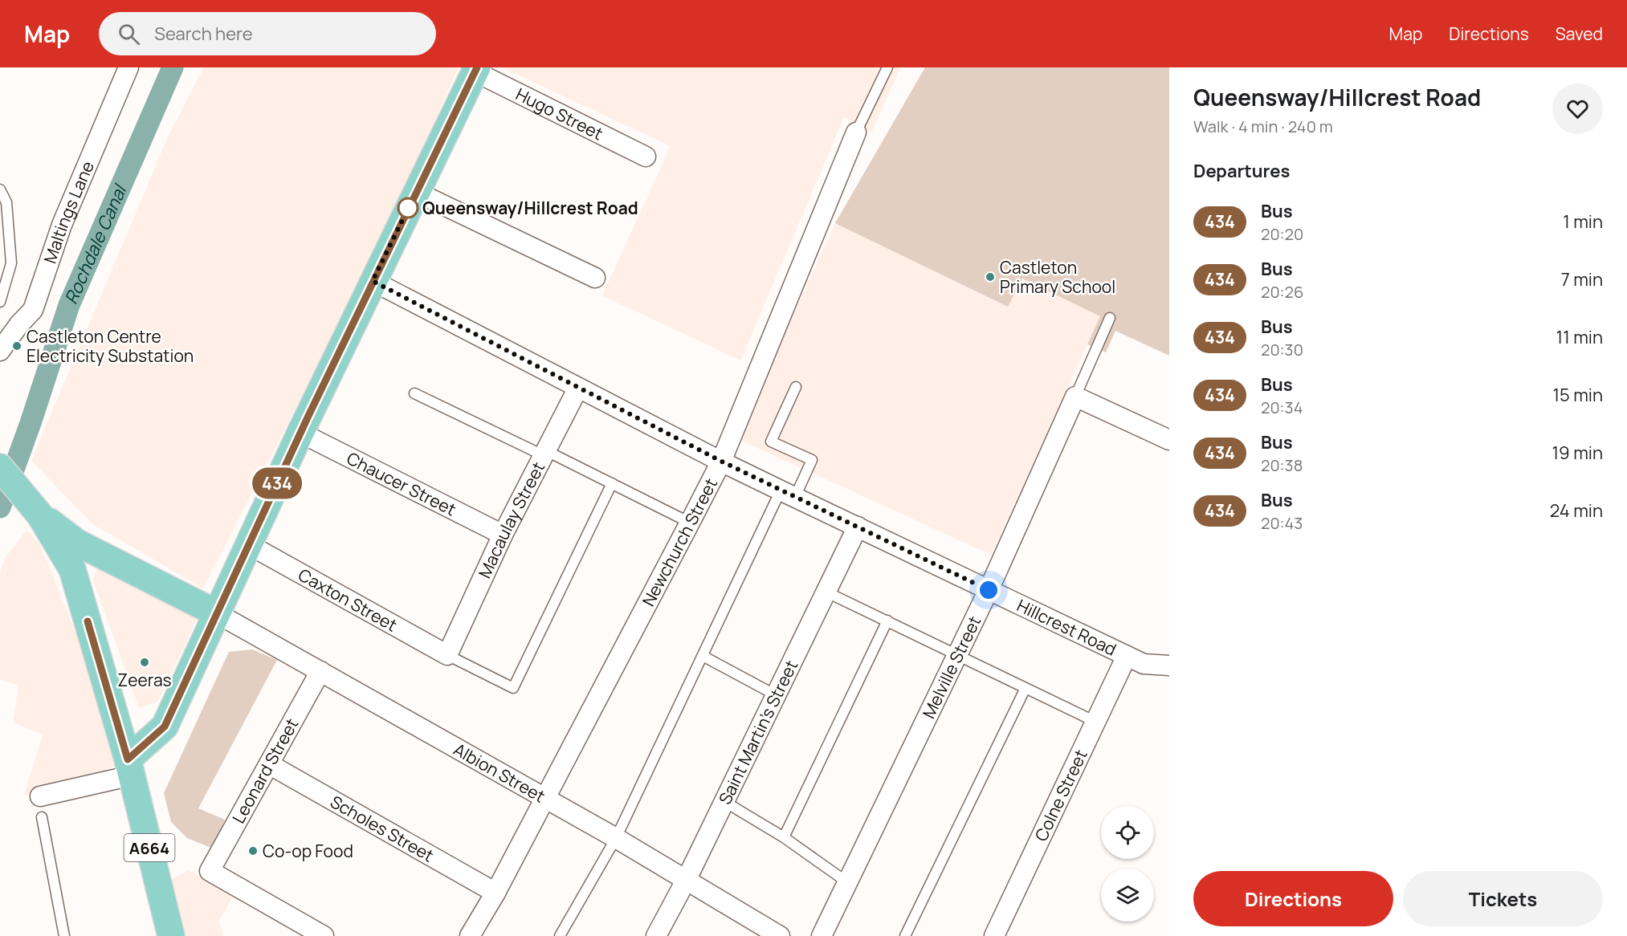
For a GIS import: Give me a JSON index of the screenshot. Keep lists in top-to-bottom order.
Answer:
{
  "streets": {
    "main road": ["A664"],
    "street": [
      "Hugo Street",
      "Maltings Lane",
      "Chaucer Street",
      "Macaulay Street",
      "Newchurch Street",
      "Caxton Street",
      "Hillcrest Road",
      "Melville Street",
      "Saint Martin's Street",
      "Leonard Street",
      "Albion Street",
      "Colne Street",
      "Scholes Street"
    ]
  },
  "crossings": [
    ["Chaucer Street", "Macaulay Street"],
    ["Macaulay Street", "Caxton Street"],
    ["Macaulay Street", "Hillcrest Road"],
    ["Newchurch Street", "Hillcrest Road"],
    ["Newchurch Street", "Albion Street"],
    ["Newchurch Street", "Scholes Street"],
    ["Hillcrest Road", "Melville Street"],
    ["Hillcrest Road", "Saint Martin's Street"],
    ["Hillcrest Road", "Colne Street"],
    ["Saint Martin's Street", "Albion Street"],
    ["Leonard Street", "Albion Street"],
    ["Leonard Street", "Scholes Street"]
  ],
  "water": ["Rochdale Canal"],
  "places": [
    "Queensway/Hillcrest Road",
    "Castleton Primary School",
    "Castleton Centre Electricity Substation",
    "Zeeras",
    "Co-op Food"
  ],
  "lines": ["bus line 434"],
  "page": {
    "header": "Map",
    "search": "Search here",
    "nav": ["Map", "Directions", "Saved"],
    "on_map": "434",
    "heading": [
      ["Queensway/Hillcrest Road", "Walk · 4 min · 240 m"],
      "Departures"
    ],
    "list": [
      {
        "mark": "434",
        "name": "Bus",
        "note": "20:20",
        "value": "1 min"
      },
      {
        "mark": "434",
        "name": "Bus",
        "note": "20:26",
        "value": "7 min"
      },
      {
        "mark": "434",
        "name": "Bus",
        "note": "20:30",
        "value": "11 min"
      },
      {
        "mark": "434",
        "name": "Bus",
        "note": "20:34",
        "value": "15 min"
      },
      {
        "mark": "434",
        "name": "Bus",
        "note": "20:38",
        "value": "19 min"
      },
      {
        "mark": "434",
        "name": "Bus",
        "note": "20:43",
        "value": "24 min"
      }
    ],
    "buttons": ["Directions", "Tickets"]
  }
}
